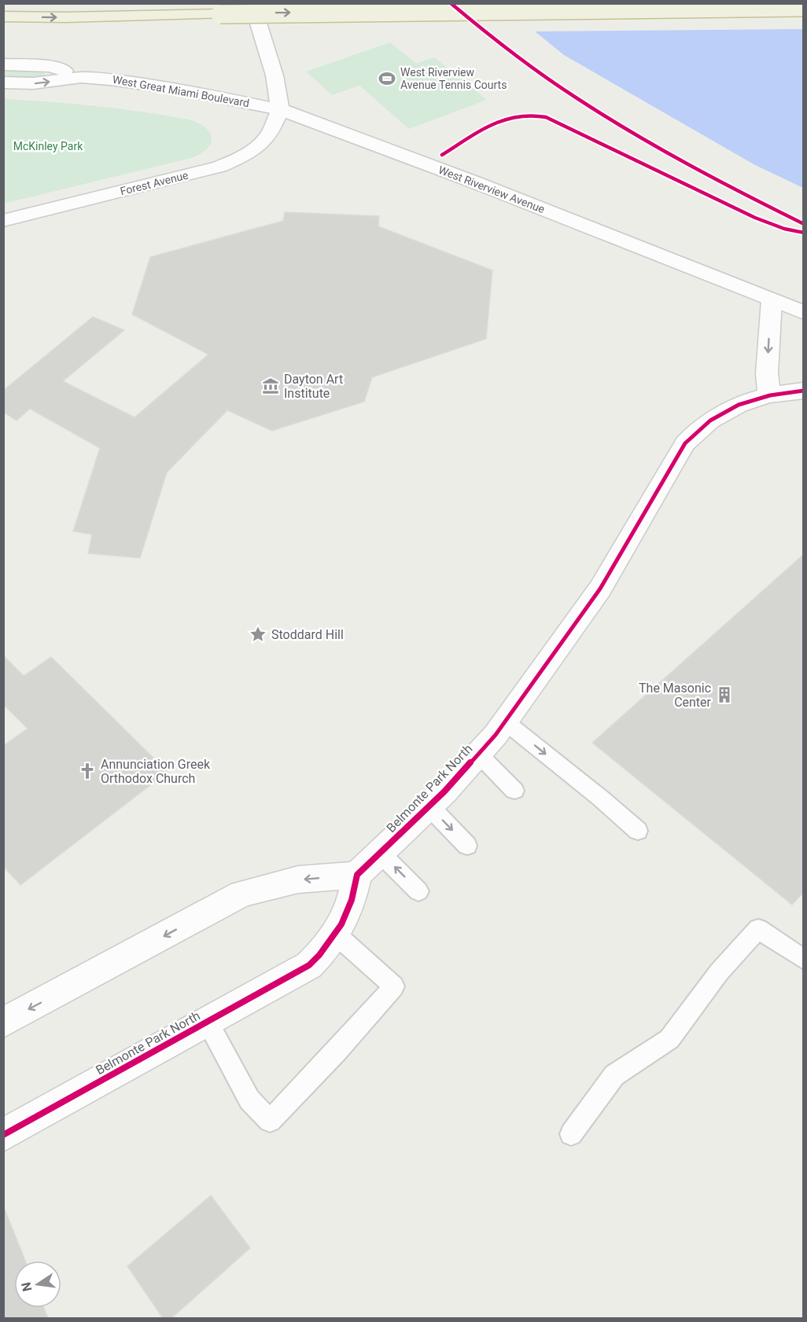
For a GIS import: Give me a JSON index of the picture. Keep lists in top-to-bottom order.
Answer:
{
  "streets": {
    "street": [
      "West Great Miami Boulevard",
      "Forest Avenue",
      "West Riverview Avenue",
      "Belmonte Park North"
    ]
  },
  "crossings": [
    ["West Great Miami Boulevard", "Forest Avenue"],
    ["West Great Miami Boulevard", "West Riverview Avenue"],
    ["Forest Avenue", "West Riverview Avenue"]
  ],
  "parks": ["McKinley Park"],
  "places": {
    "sports": ["West Riverview Avenue Tennis Courts"],
    "museum": ["Dayton Art Institute"],
    "place": ["Stoddard Hill"],
    "building": ["The Masonic Center"],
    "church": ["Annunciation Greek Orthodox Church"]
  },
  "north": "left"
}
